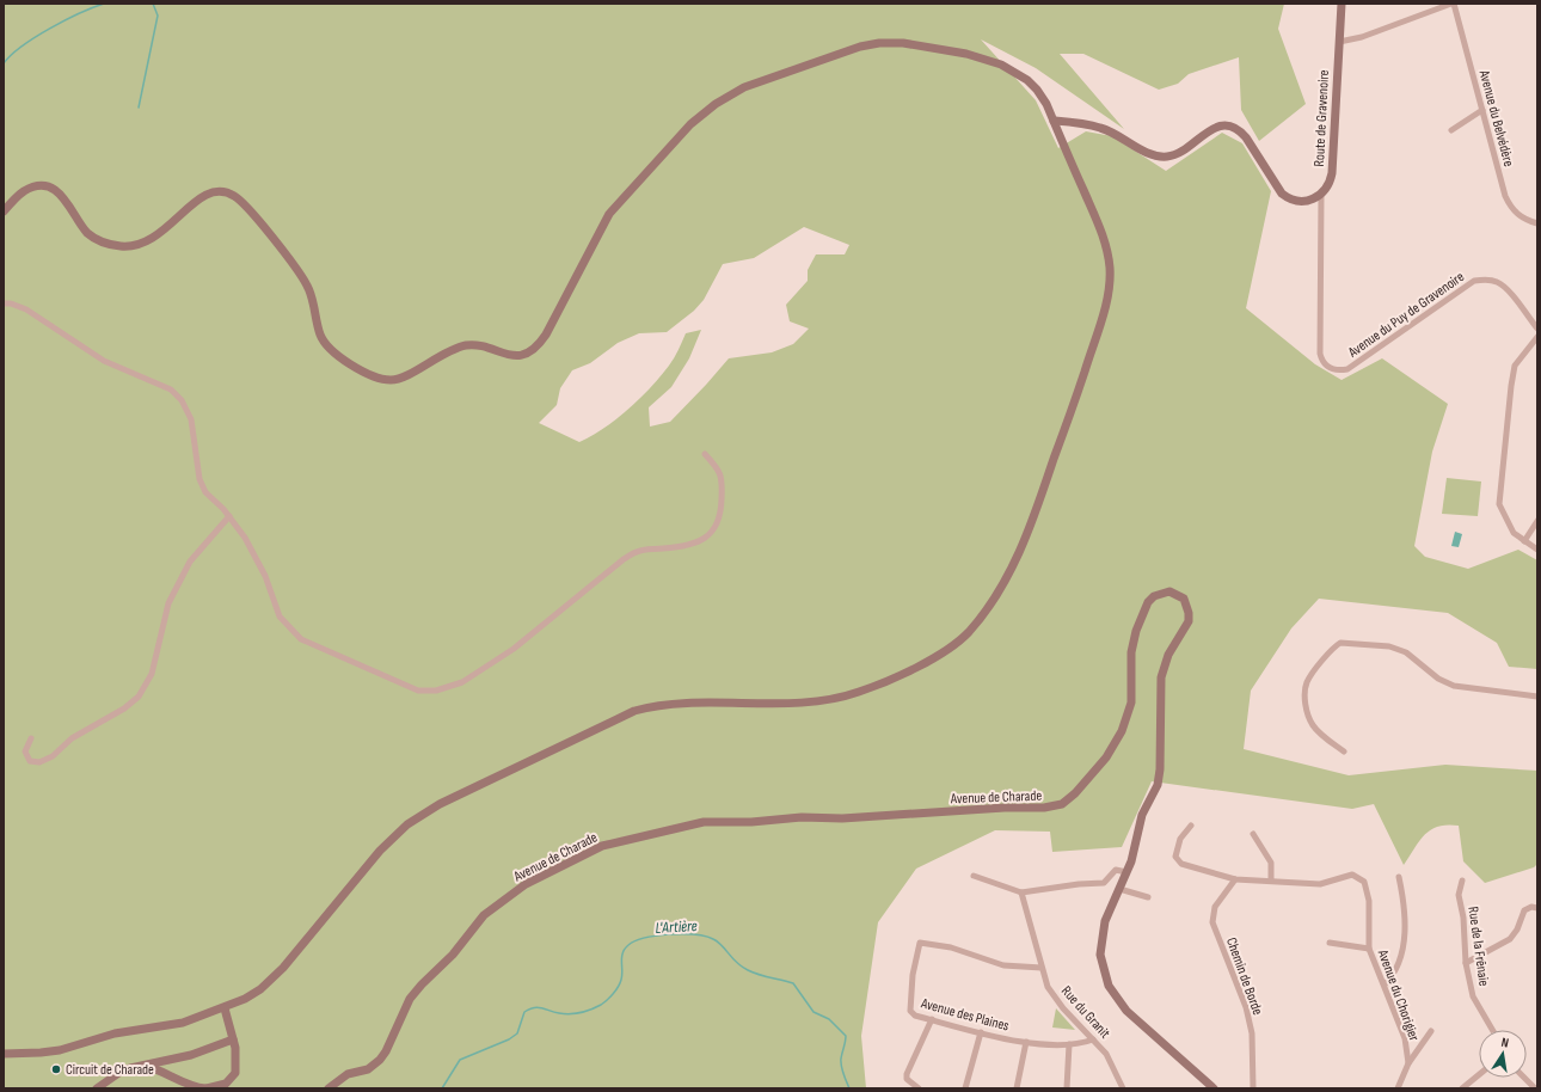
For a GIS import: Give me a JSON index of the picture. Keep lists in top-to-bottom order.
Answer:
{
  "streets": {
    "street": [
      "Route de Gravenoire",
      "Avenue du Belvédère",
      "Avenue du Puy de Gravenoire",
      "Avenue de Charade",
      "Rue de la Frênaie",
      "Chemin de Borde",
      "Avenue du Chorigier",
      "Rue du Granit",
      "Avenue des Plaines"
    ]
  },
  "crossings": [
    ["Route de Gravenoire", "Avenue du Belvédère"],
    ["Route de Gravenoire", "Avenue du Puy de Gravenoire"],
    ["Chemin de Borde", "Avenue du Chorigier"],
    ["Rue du Granit", "Avenue des Plaines"]
  ],
  "water": ["L'Artière"],
  "places": ["Circuit de Charade"],
  "north": "top"
}
